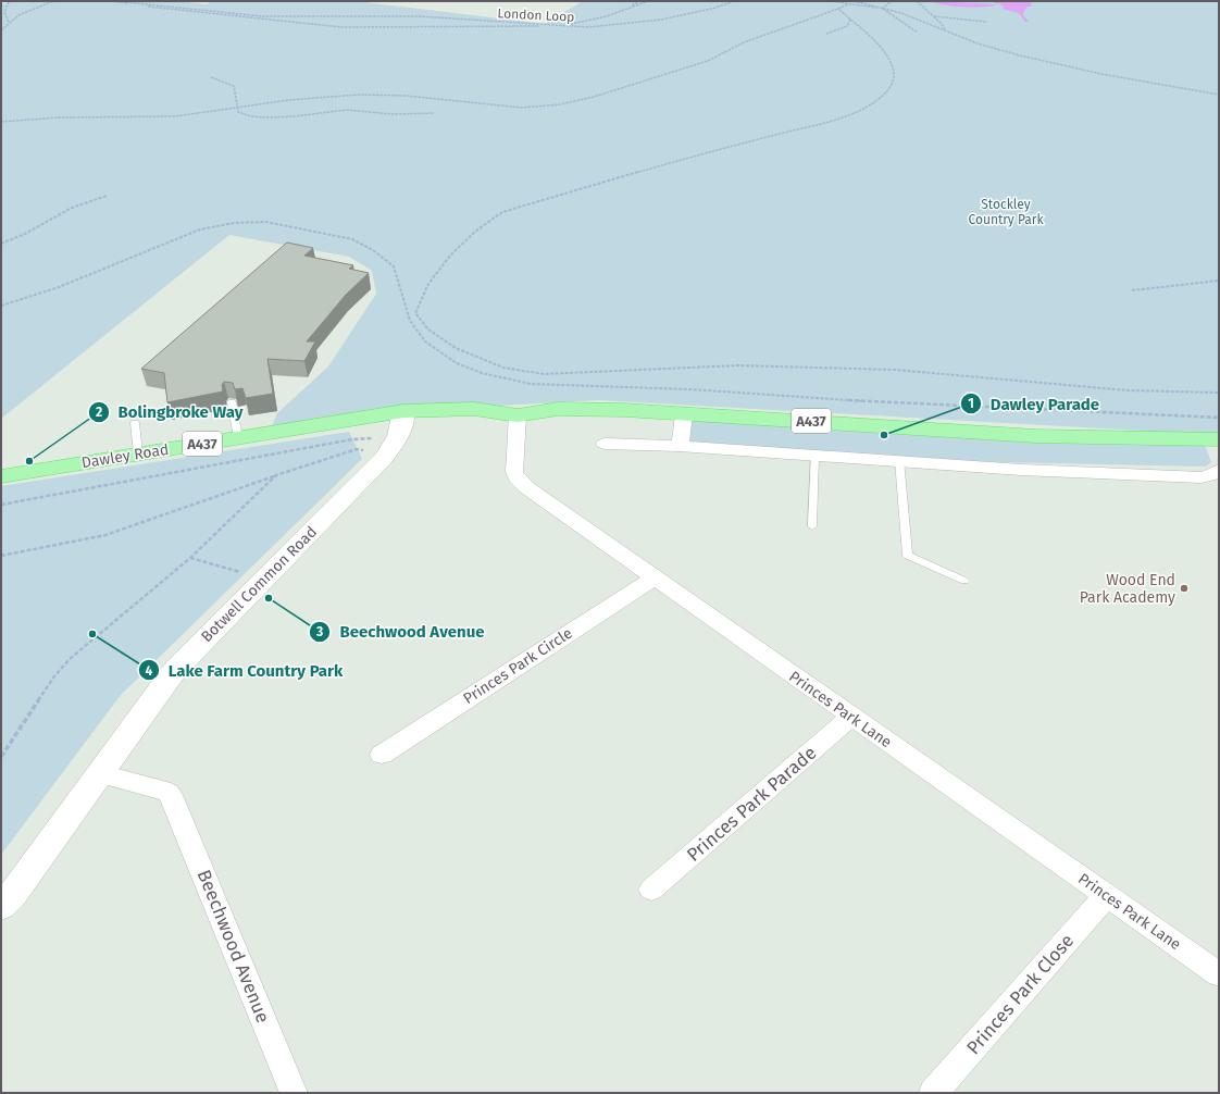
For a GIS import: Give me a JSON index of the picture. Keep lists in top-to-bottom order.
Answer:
{
  "streets": {
    "main road": ["A437", "Dawley Road"],
    "street": [
      "Botwell Common Road",
      "Princes Park Circle",
      "Princes Park Lane",
      "Princes Park Parade",
      "Beechwood Avenue",
      "Princes Park Close"
    ],
    "path": ["London Loop"]
  },
  "crossings": [
    ["A437", "Dawley Road"],
    ["A437", "Botwell Common Road"],
    ["A437", "Princes Park Lane"],
    ["Dawley Road", "Botwell Common Road"],
    ["Botwell Common Road", "Beechwood Avenue"],
    ["Princes Park Circle", "Princes Park Lane"],
    ["Princes Park Lane", "Princes Park Parade"],
    ["Princes Park Lane", "Princes Park Close"]
  ],
  "parks": ["Stockley Country Park"],
  "places": [
    "Dawley Parade",
    "Bolingbroke Way",
    "Wood End Park Academy",
    "Beechwood Avenue",
    "Lake Farm Country Park"
  ]
}
